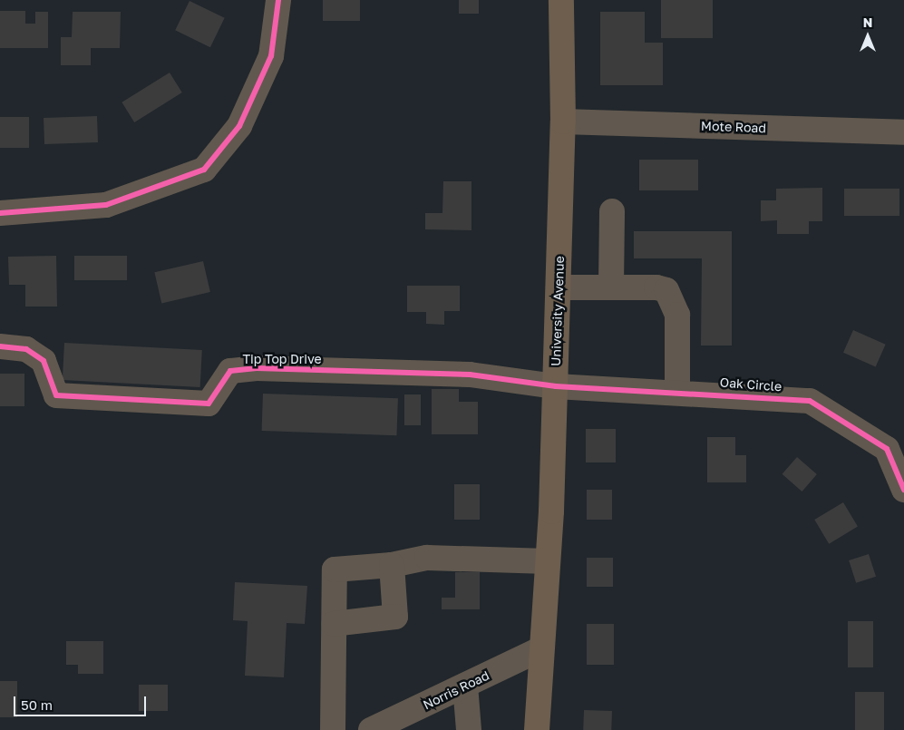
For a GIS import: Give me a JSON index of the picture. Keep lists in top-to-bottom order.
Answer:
{
  "streets": {
    "main road": ["University Avenue"],
    "street": [
      "Mote Road",
      "Tip Top Drive",
      "Oak Circle",
      "Norris Road"
    ]
  },
  "crossings": [
    ["Mote Road", "University Avenue"],
    ["University Avenue", "Tip Top Drive"],
    ["University Avenue", "Oak Circle"],
    ["University Avenue", "Norris Road"],
    ["Tip Top Drive", "Oak Circle"]
  ],
  "scale_bar": "50 m",
  "north": "top"
}
